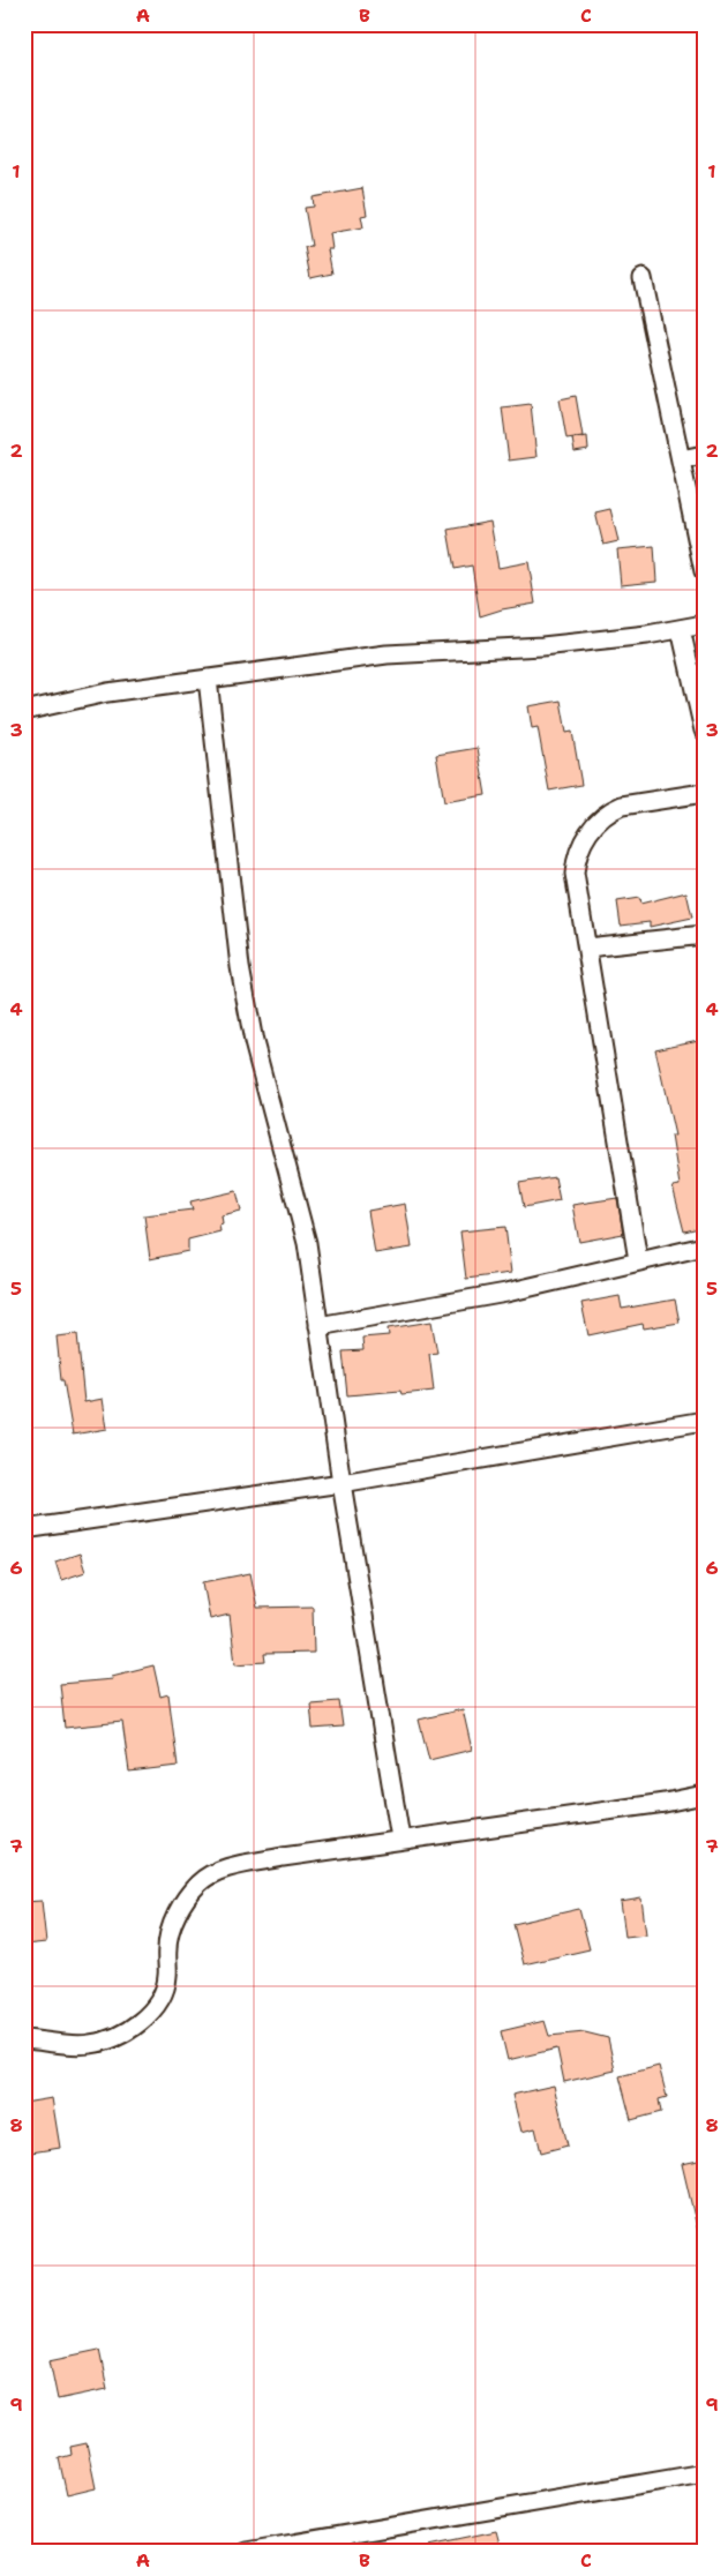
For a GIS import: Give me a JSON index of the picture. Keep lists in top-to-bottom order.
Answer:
{
  "grid": {
    "columns": ["A", "B", "C"],
    "rows": [
      "1",
      "2",
      "3",
      "4",
      "5",
      "6",
      "7",
      "8",
      "9"
    ]
  }
}
